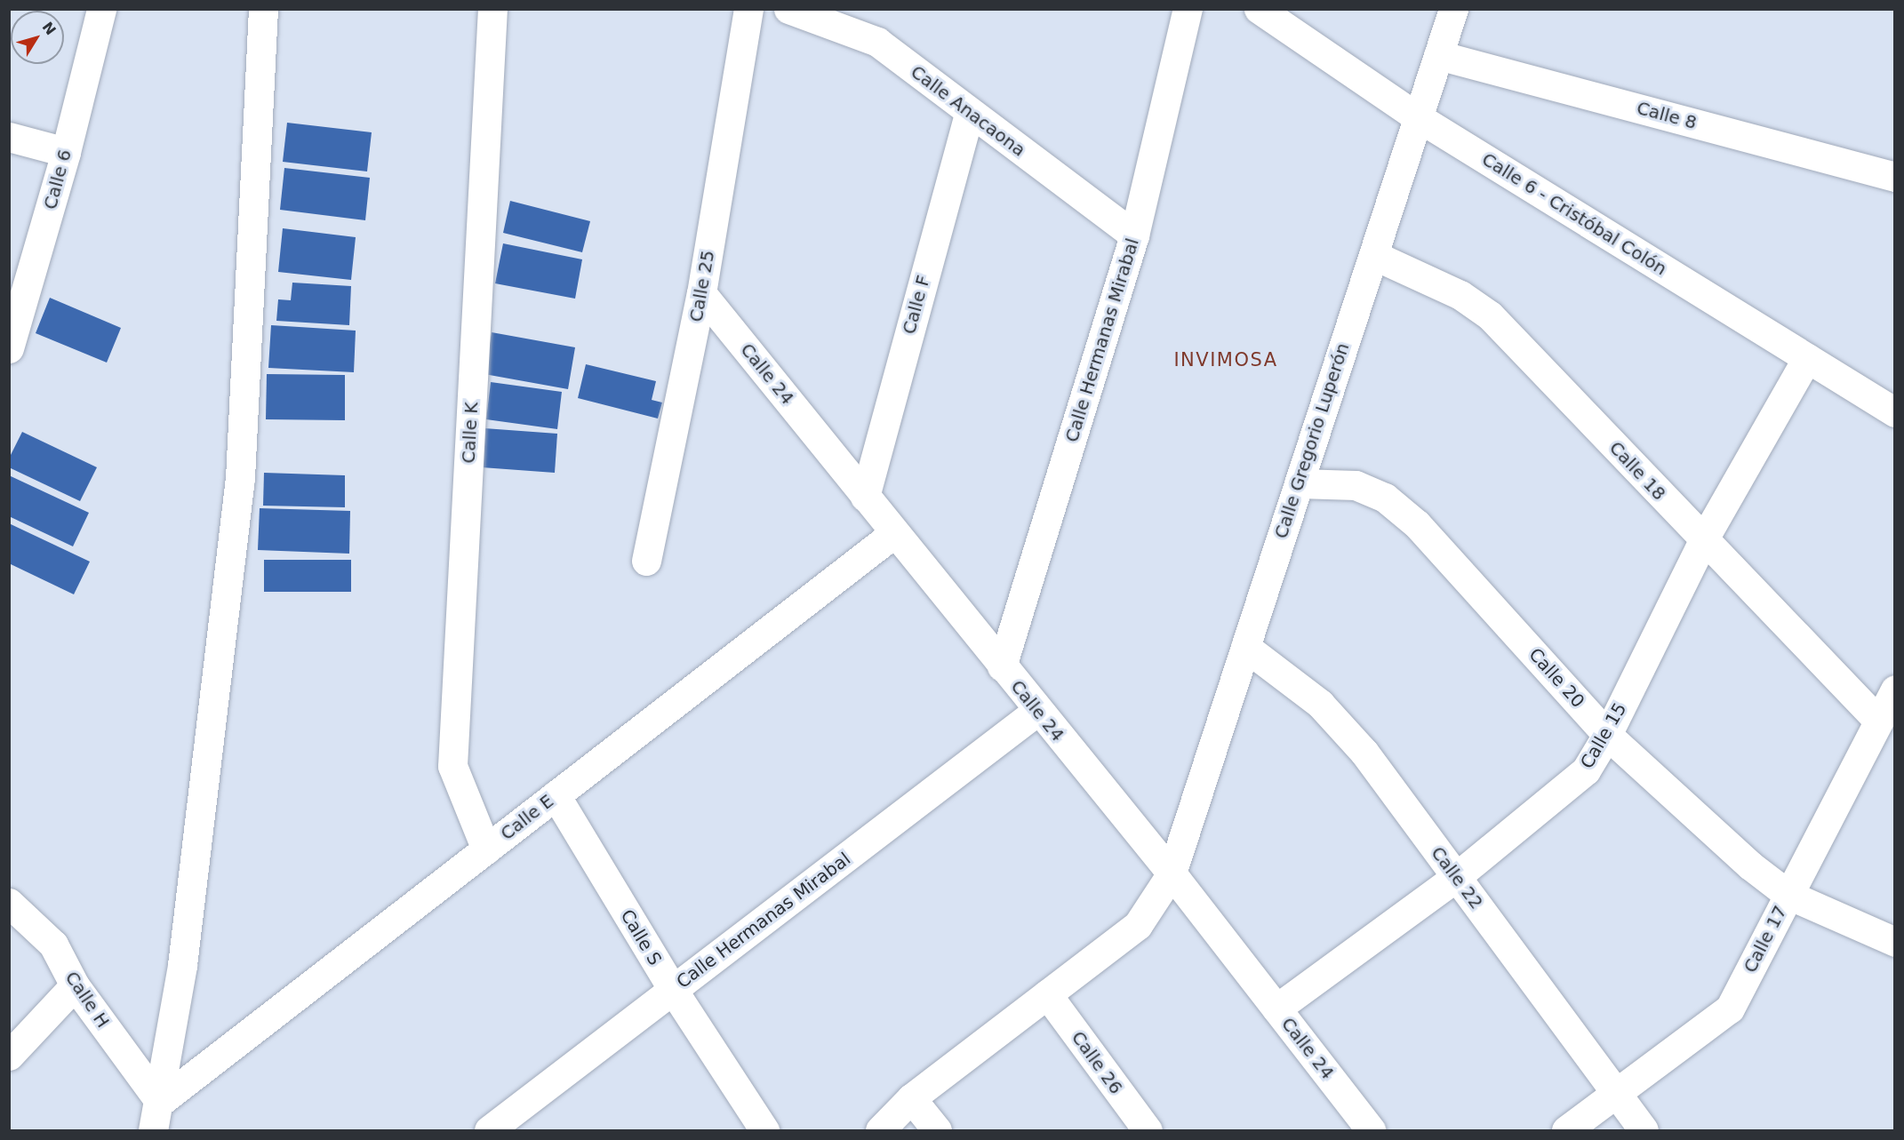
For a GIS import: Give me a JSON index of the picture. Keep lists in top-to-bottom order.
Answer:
{
  "streets": {
    "street": [
      "Calle Anacaona",
      "Calle 8",
      "Calle 6",
      "Calle 6 - Cristóbal Colón",
      "Calle 25",
      "Calle F",
      "Calle Hermanas Mirabal",
      "Calle 24",
      "Calle K",
      "Calle Gregorio Luperón",
      "Calle 18",
      "Calle 20",
      "Calle 15",
      "Calle E",
      "Calle 22",
      "Calle S",
      "Calle 17",
      "Calle H",
      "Calle 26"
    ]
  },
  "crossings": [
    ["Calle Anacaona", "Calle F"],
    ["Calle Anacaona", "Calle Hermanas Mirabal"],
    ["Calle 8", "Calle Gregorio Luperón"],
    ["Calle 6 - Cristóbal Colón", "Calle Gregorio Luperón"],
    ["Calle 6 - Cristóbal Colón", "Calle 15"],
    ["Calle 25", "Calle 24"],
    ["Calle F", "Calle 24"],
    ["Calle Hermanas Mirabal", "Calle 24"],
    ["Calle Hermanas Mirabal", "Calle S"],
    ["Calle 24", "Calle Gregorio Luperón"],
    ["Calle 24", "Calle 15"],
    ["Calle 24", "Calle E"],
    ["Calle K", "Calle E"],
    ["Calle Gregorio Luperón", "Calle 18"],
    ["Calle Gregorio Luperón", "Calle 20"],
    ["Calle Gregorio Luperón", "Calle 22"],
    ["Calle Gregorio Luperón", "Calle 26"],
    ["Calle 18", "Calle 15"],
    ["Calle 18", "Calle 17"],
    ["Calle 20", "Calle 15"],
    ["Calle 20", "Calle 17"],
    ["Calle 15", "Calle 22"],
    ["Calle E", "Calle S"],
    ["Calle E", "Calle H"],
    ["Calle 22", "Calle 17"]
  ],
  "districts": ["INVIMOSA"],
  "north": "top right"
}
